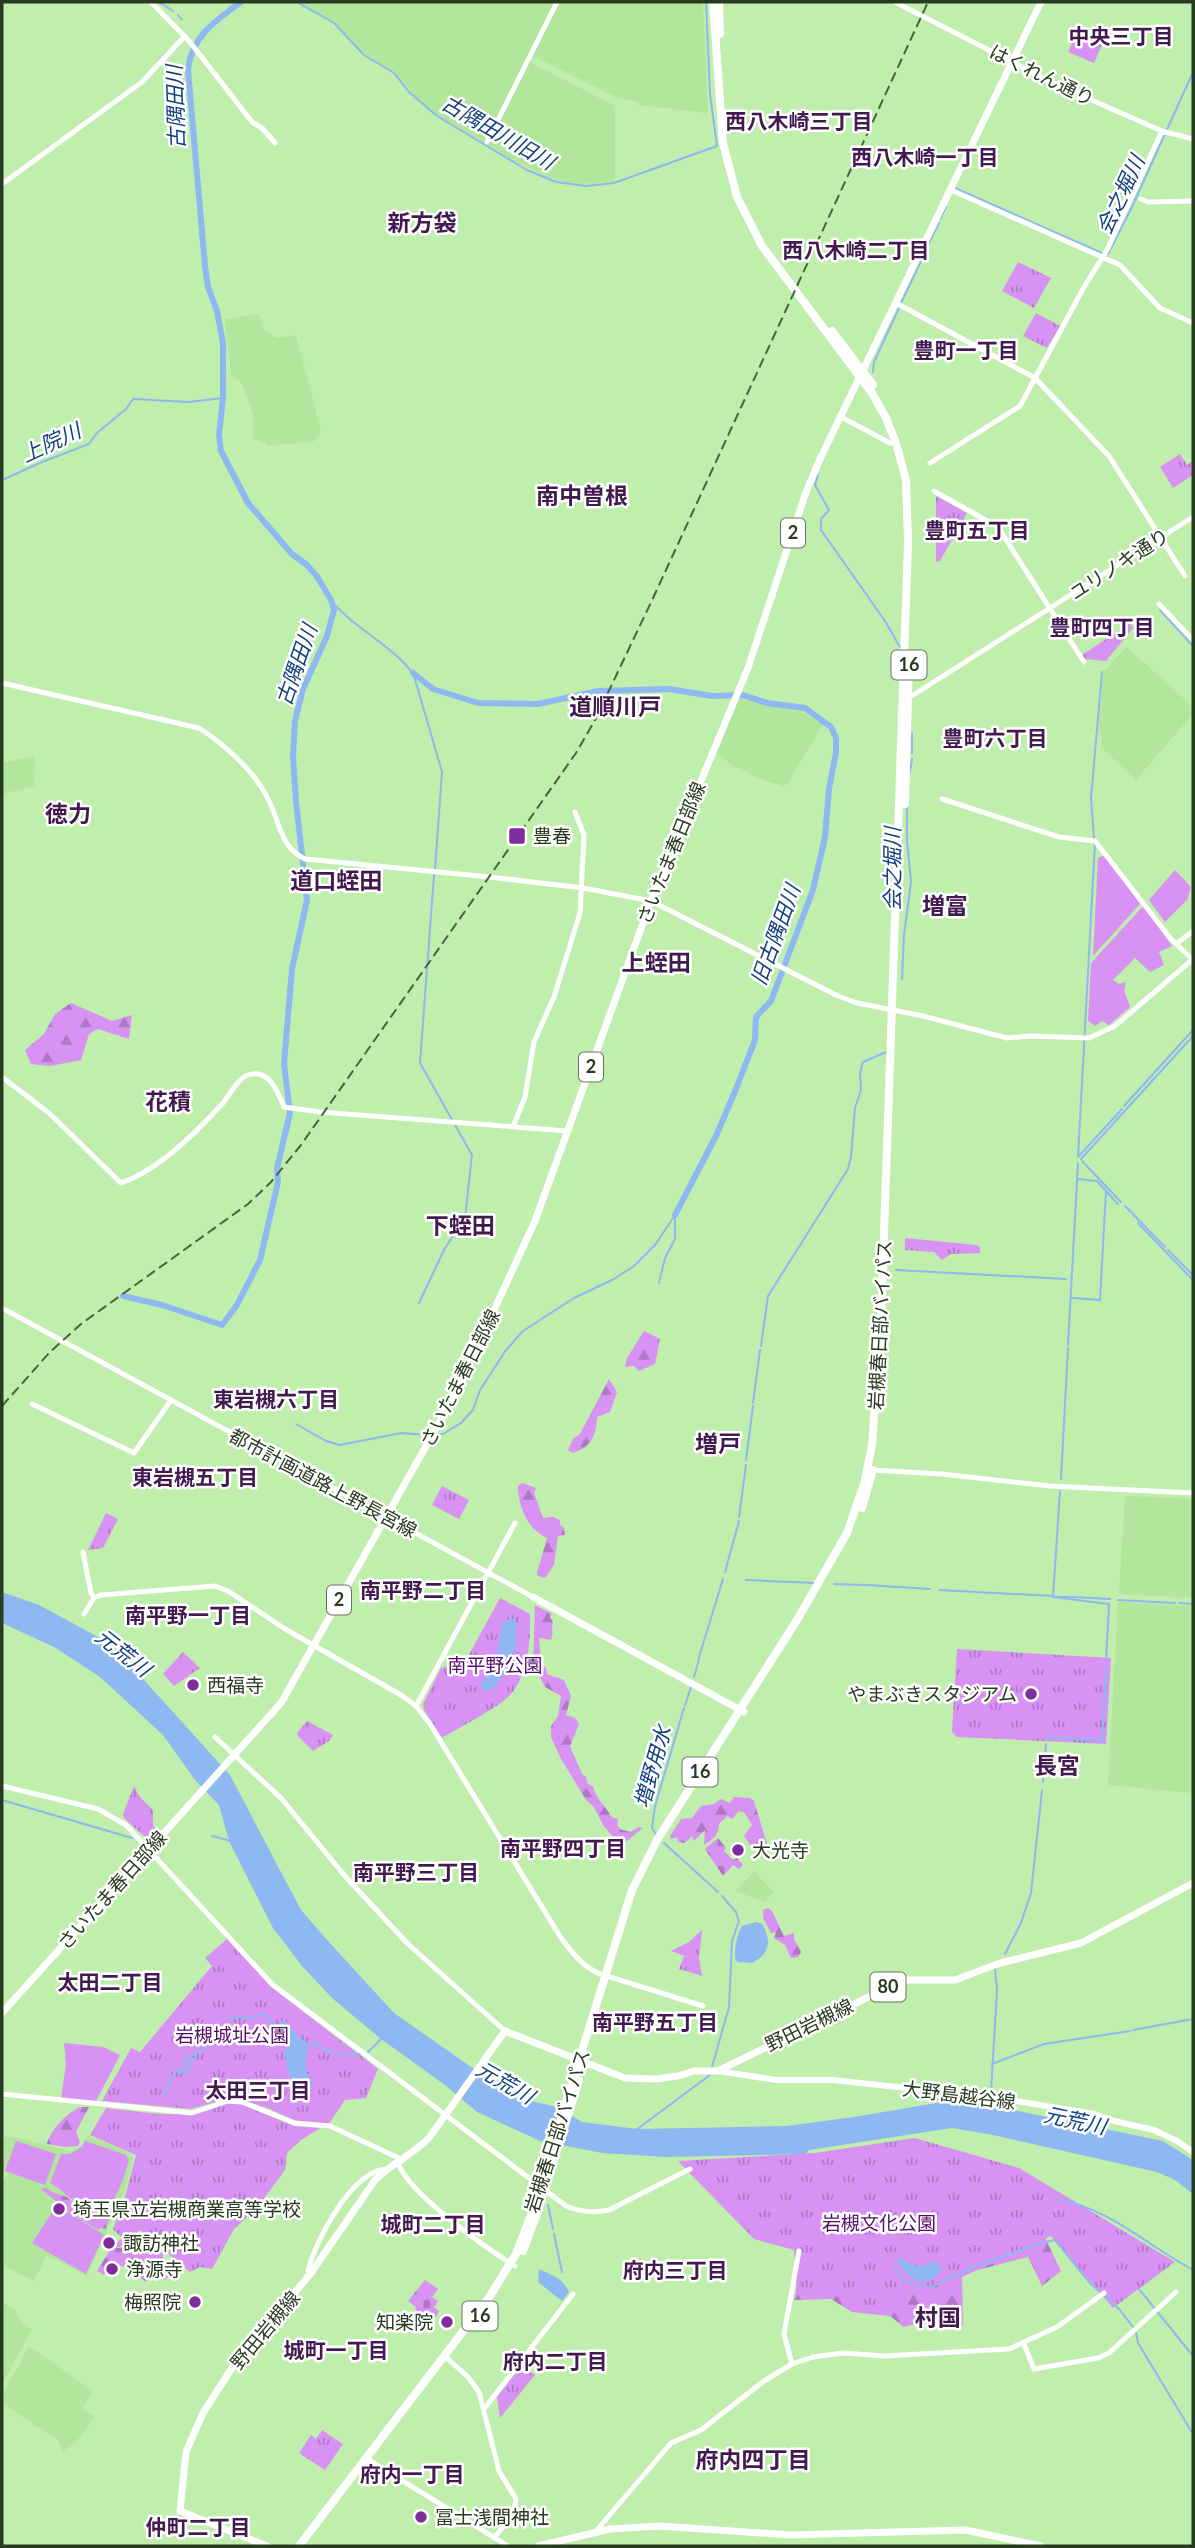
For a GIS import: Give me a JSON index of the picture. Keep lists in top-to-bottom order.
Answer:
{
  "streets": {
    "highway": ["16", "岩槻春日部バイパス"],
    "main road": [
      "2",
      "さいたま春日部線",
      "80",
      "野田岩槻線",
      "大野島越谷線"
    ],
    "street": ["はくれん通り", "ユリノキ通り", "都市計画道路上野長宮線"]
  },
  "crossings": [
    ["はくれん通り", "さいたま春日部線"],
    ["ユリノキ通り", "岩槻春日部バイパス"],
    ["さいたま春日部線", "岩槻春日部バイパス"],
    ["さいたま春日部線", "都市計画道路上野長宮線"],
    ["岩槻春日部バイパス", "野田岩槻線"],
    ["野田岩槻線", "大野島越谷線"]
  ],
  "districts": [
    "中央三丁目",
    "西八木崎三丁目",
    "西八木崎一丁目",
    "新方袋",
    "西八木崎二丁目",
    "豊町一丁目",
    "南中曽根",
    "豊町五丁目",
    "豊町四丁目",
    "道順川戸",
    "豊町六丁目",
    "徳力",
    "道口蛭田",
    "増富",
    "上蛭田",
    "花積",
    "下蛭田",
    "東岩槻六丁目",
    "増戸",
    "東岩槻五丁目",
    "南平野二丁目",
    "南平野一丁目",
    "長宮",
    "南平野四丁目",
    "南平野三丁目",
    "太田二丁目",
    "南平野五丁目",
    "太田三丁目",
    "城町二丁目",
    "府内三丁目",
    "村国",
    "城町一丁目",
    "府内二丁目",
    "府内四丁目",
    "府内一丁目",
    "仲町二丁目"
  ],
  "water": [
    "古隅田川",
    "古隅田川旧川",
    "会之堀川",
    "上院川",
    "旧古隅田川",
    "元荒川",
    "増野用水"
  ],
  "parks": ["南平野公園", "岩槻城址公園", "岩槻文化公園"],
  "places": {
    "transit": ["豊春"],
    "other": [
      "西福寺",
      "やまぶきスタジアム",
      "大光寺",
      "埼玉県立岩槻商業高等学校",
      "諏訪神社",
      "浄源寺",
      "梅照院",
      "知楽院",
      "冨士浅間神社"
    ]
  }
}
